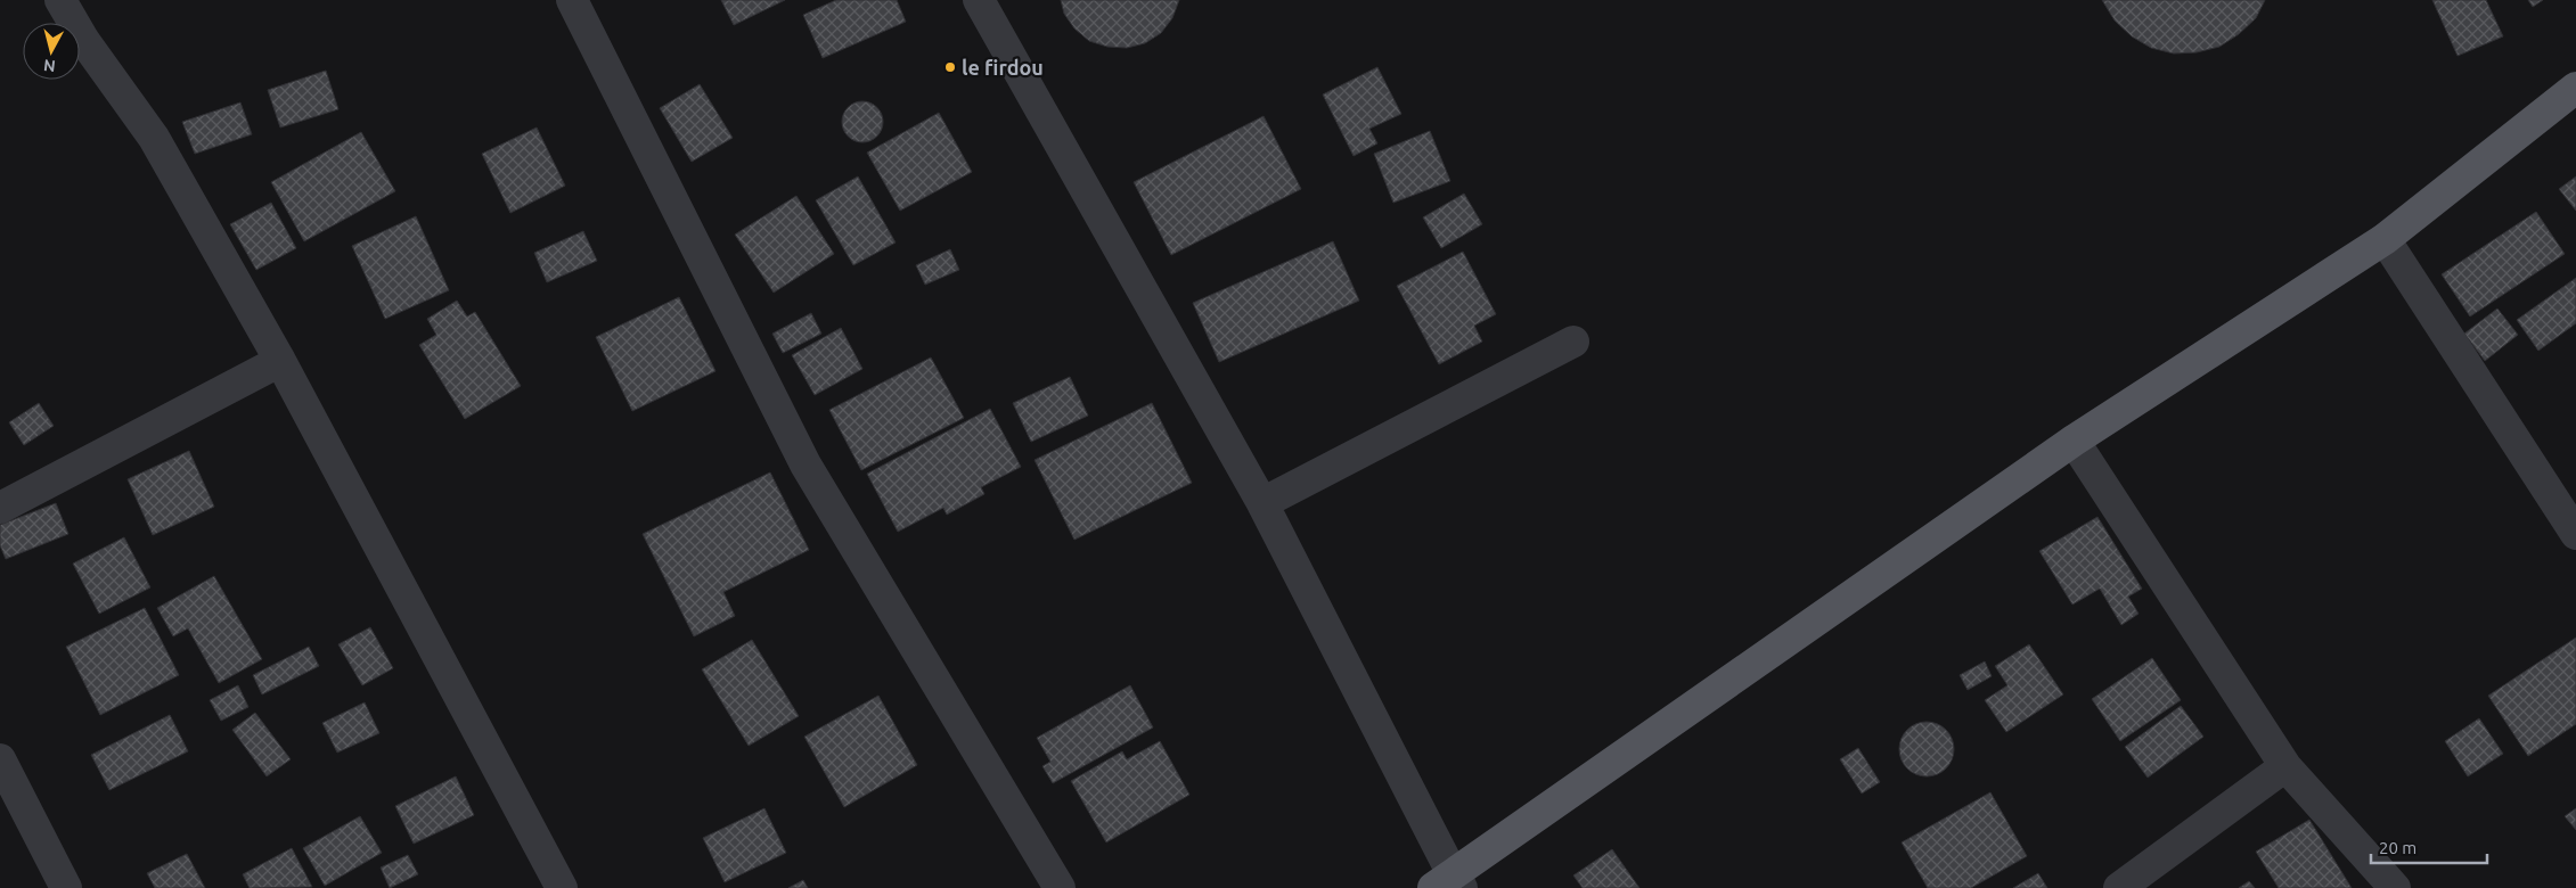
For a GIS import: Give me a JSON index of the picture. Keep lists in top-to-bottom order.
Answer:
{
  "places": ["le firdou"],
  "scale_bar": "20 m",
  "north": "bottom"
}
